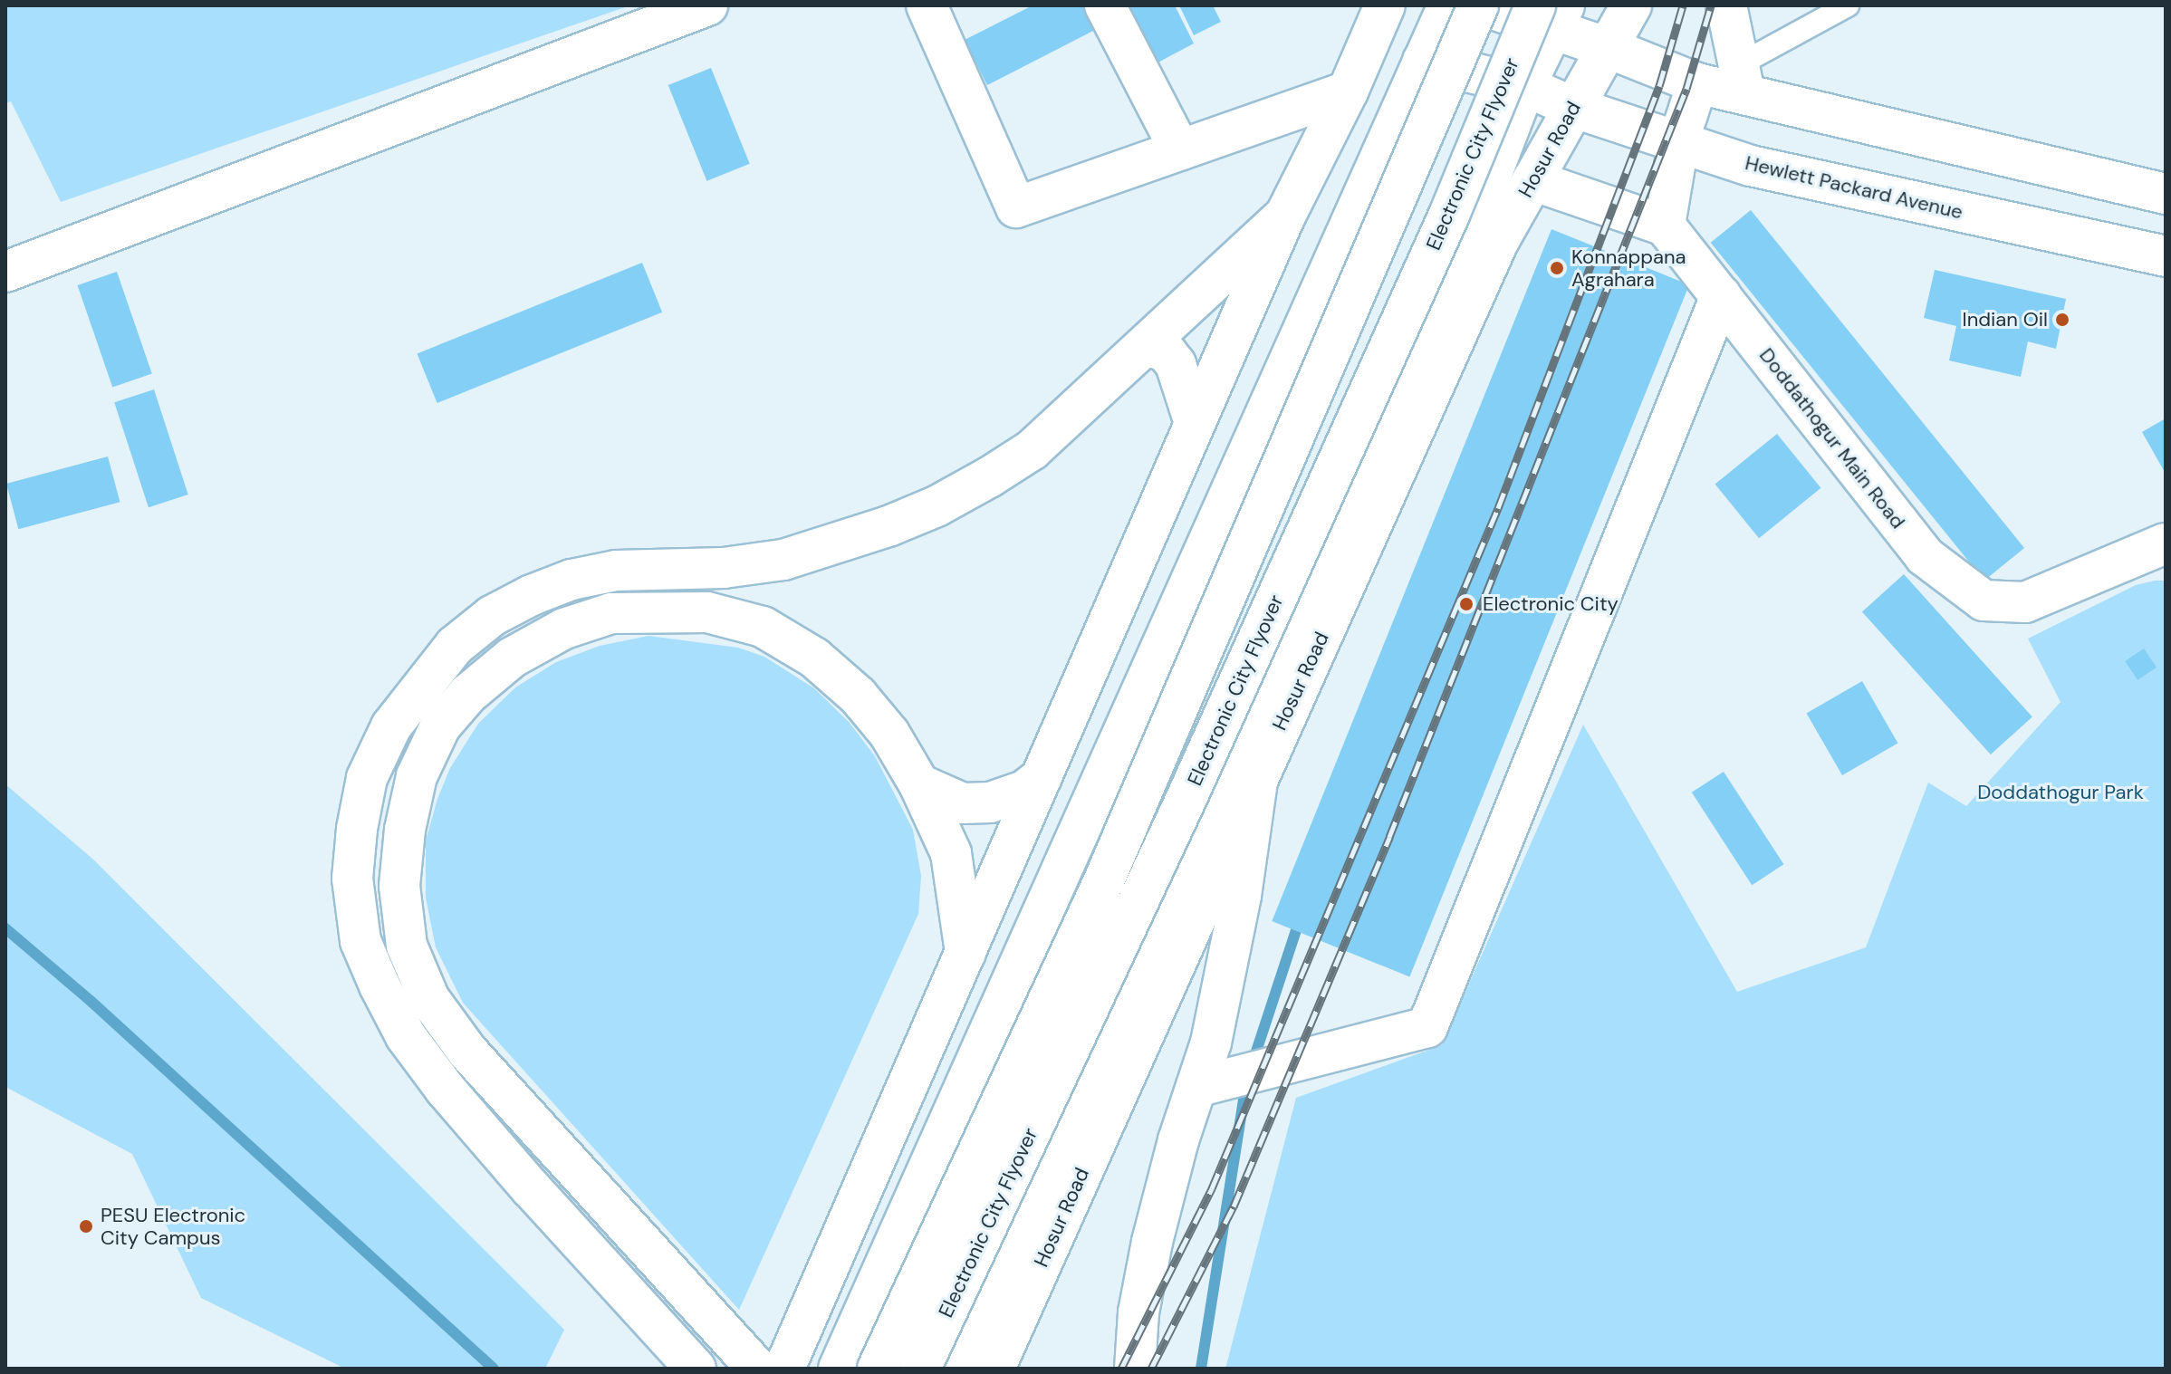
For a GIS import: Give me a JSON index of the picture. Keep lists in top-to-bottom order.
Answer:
{
  "streets": {
    "main road": [
      "Hosur Road",
      "Electronic City Flyover",
      "Hewlett Packard Avenue",
      "Doddathogur Main Road"
    ]
  },
  "crossings": [
    ["Hosur Road", "Electronic City Flyover"],
    ["Hosur Road", "Hewlett Packard Avenue"]
  ],
  "parks": ["Doddathogur Park"],
  "places": [
    "Konnappana Agrahara",
    "Indian Oil",
    "Electronic City",
    "PESU Electronic City Campus"
  ]
}
